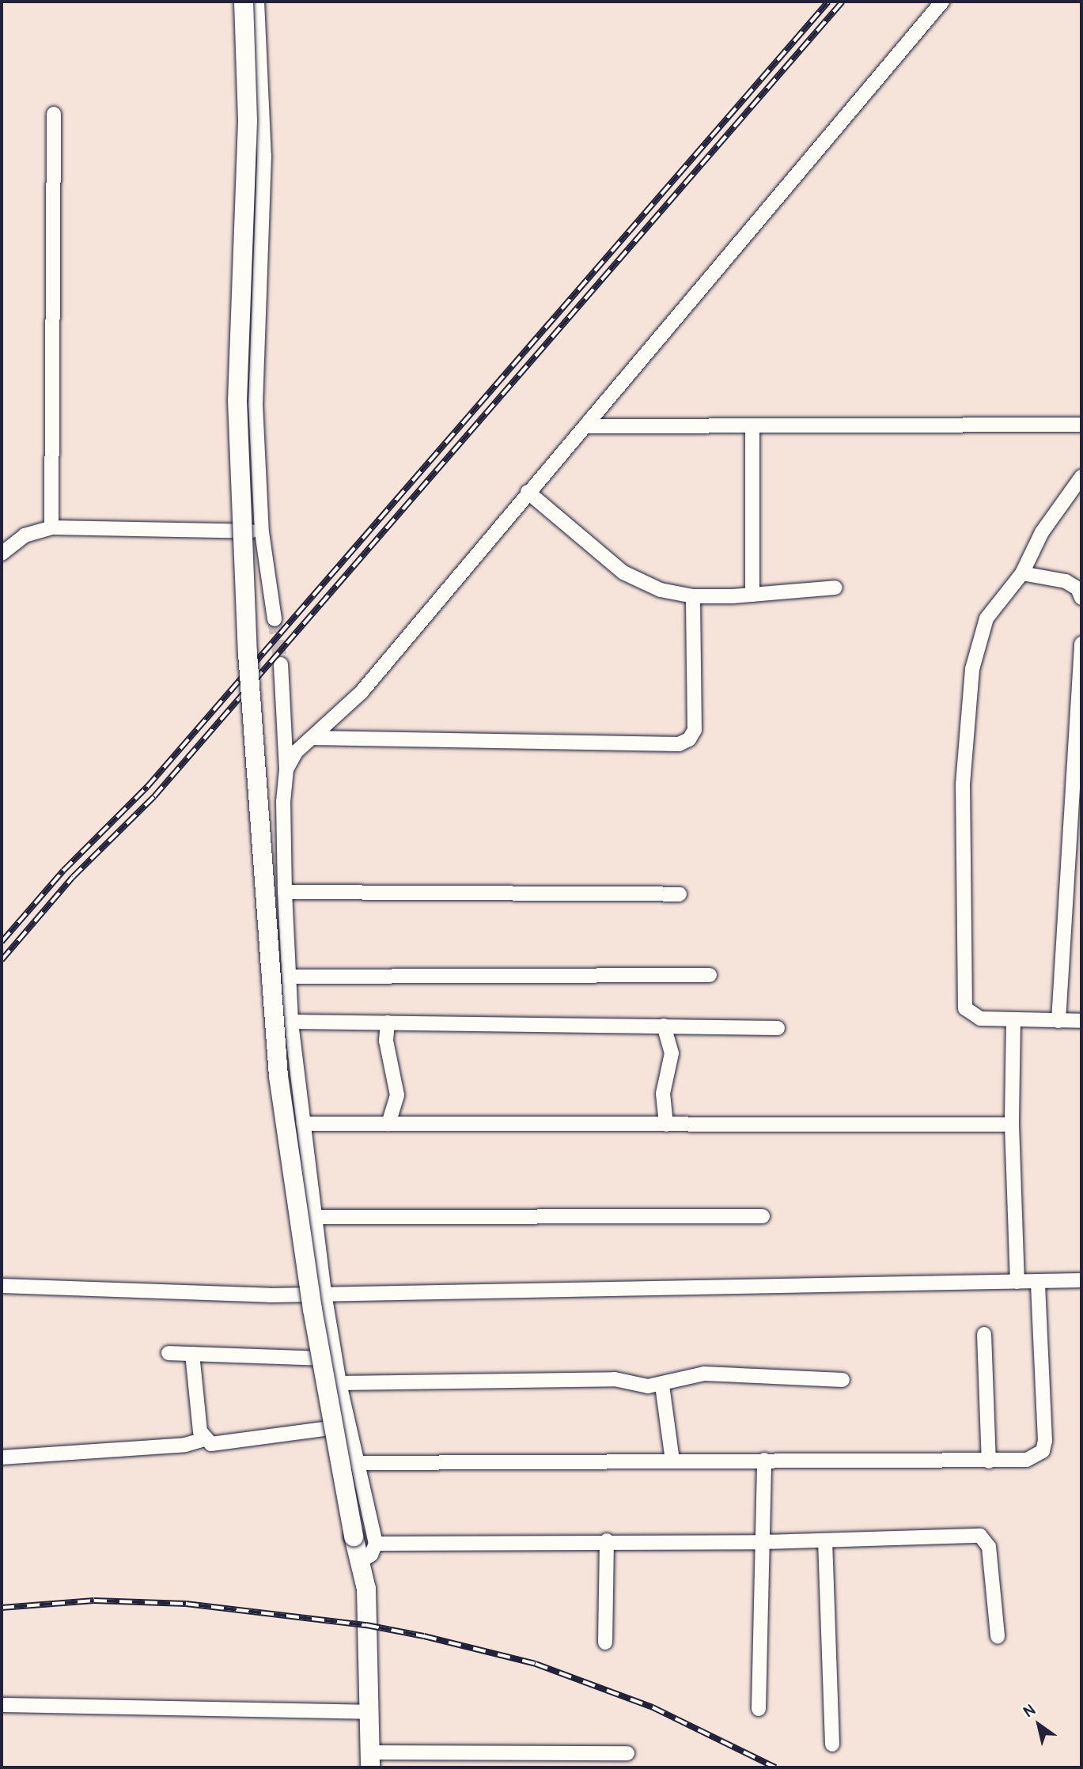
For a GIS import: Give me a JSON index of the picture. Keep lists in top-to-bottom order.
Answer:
{
  "north": "top left"
}
